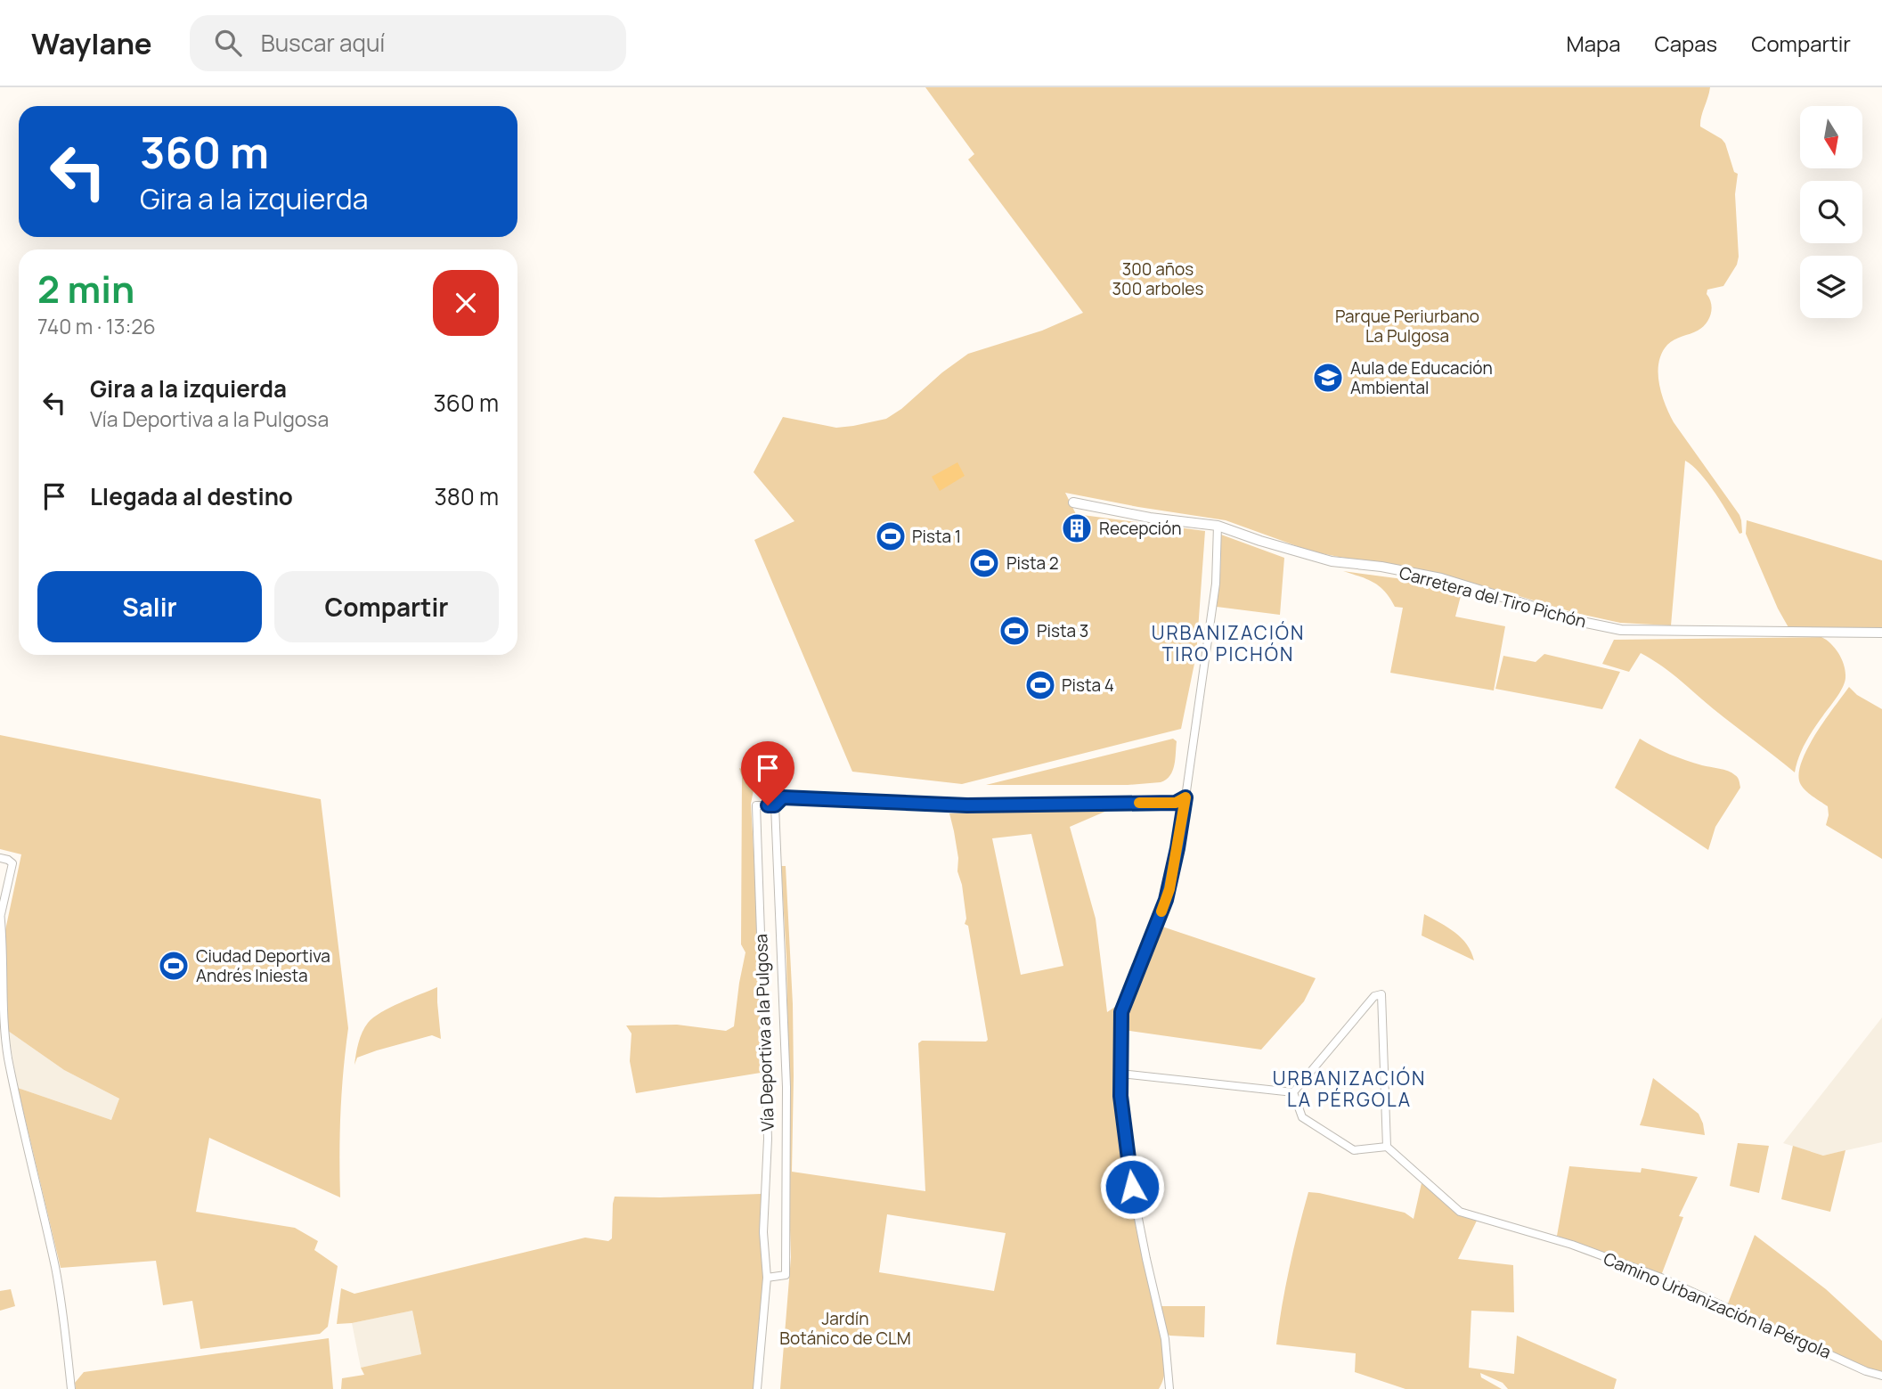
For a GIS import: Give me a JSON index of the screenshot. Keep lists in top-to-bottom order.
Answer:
{
  "streets": {
    "street": ["Carretera del Tiro Pichón", "Vía Deportiva a la Pulgosa", "Camino Urbanización la Pérgola"]
  },
  "districts": ["URBANIZACIÓN TIRO PICHÓN", "URBANIZACIÓN LA PÉRGOLA"],
  "parks": ["300 años 300 arboles", "Parque Periurbano La Pulgosa", "Jardín Botánico de CLM"],
  "places": {
    "school or university": ["Aula de Educación Ambiental"],
    "building": ["Recepción"],
    "sports": [
      "Pista 1",
      "Pista 2",
      "Pista 3",
      "Pista 4",
      "Ciudad Deportiva Andrés Iniesta"
    ]
  },
  "north": "bottom",
  "page": {
    "header": "Waylane",
    "search": "Buscar aquí",
    "nav": ["Mapa", "Capas", "Compartir"],
    "turn": ["360 m", "Gira a la izquierda"],
    "heading": ["2 min", "740 m · 13:26"],
    "list": [
      {
        "name": "Gira a la izquierda",
        "note": "Vía Deportiva a la Pulgosa",
        "value": "360 m"
      },
      {
        "name": "Llegada al destino",
        "value": "380 m"
      }
    ],
    "buttons": ["Salir", "Compartir"]
  }
}
